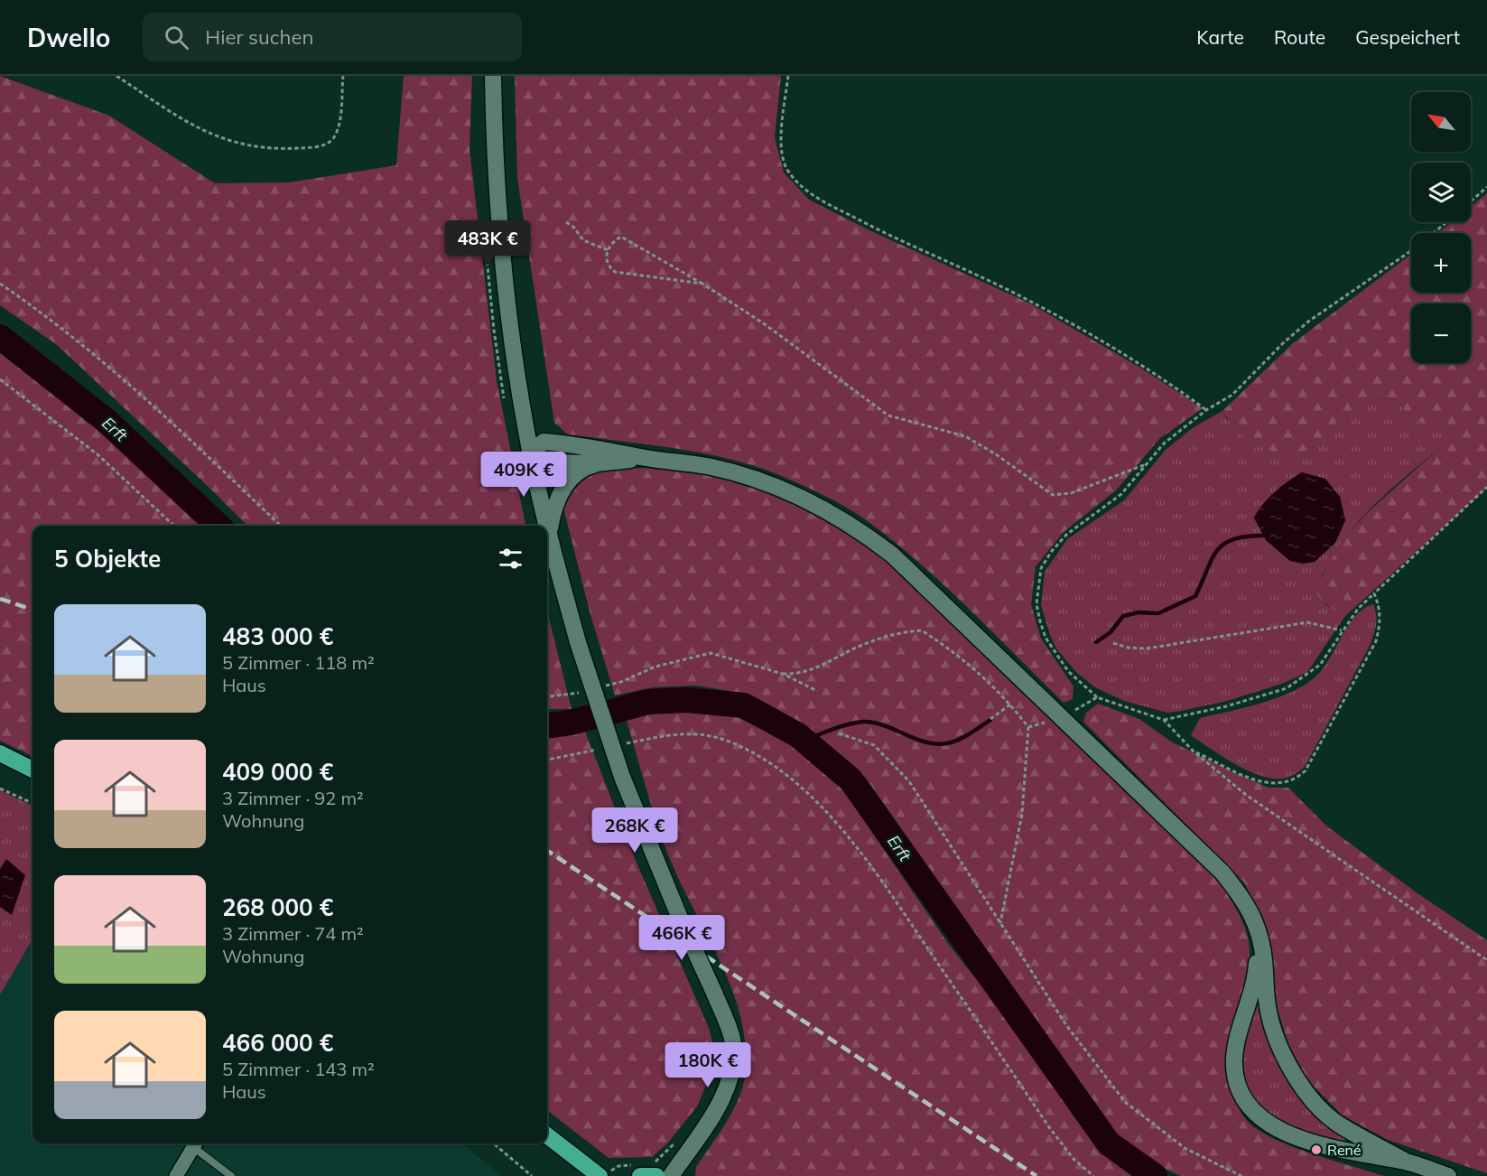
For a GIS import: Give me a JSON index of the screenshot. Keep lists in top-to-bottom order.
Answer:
{
  "water": ["Erft"],
  "places": ["René"],
  "north": "top left",
  "page": {
    "header": "Dwello",
    "search": "Hier suchen",
    "nav": ["Karte", "Route", "Gespeichert"],
    "map_buttons": ["+", "−"],
    "price": [
      "483K €",
      "409K €",
      "268K €",
      "466K €",
      "180K €"
    ],
    "heading": "5 Objekte",
    "list": [
      {
        "name": "483 000 €",
        "note": "5 Zimmer · 118 m² · Haus"
      },
      {
        "name": "409 000 €",
        "note": "3 Zimmer · 92 m² · Wohnung"
      },
      {
        "name": "268 000 €",
        "note": "3 Zimmer · 74 m² · Wohnung"
      },
      {
        "name": "466 000 €",
        "note": "5 Zimmer · 143 m² · Haus"
      }
    ]
  }
}
